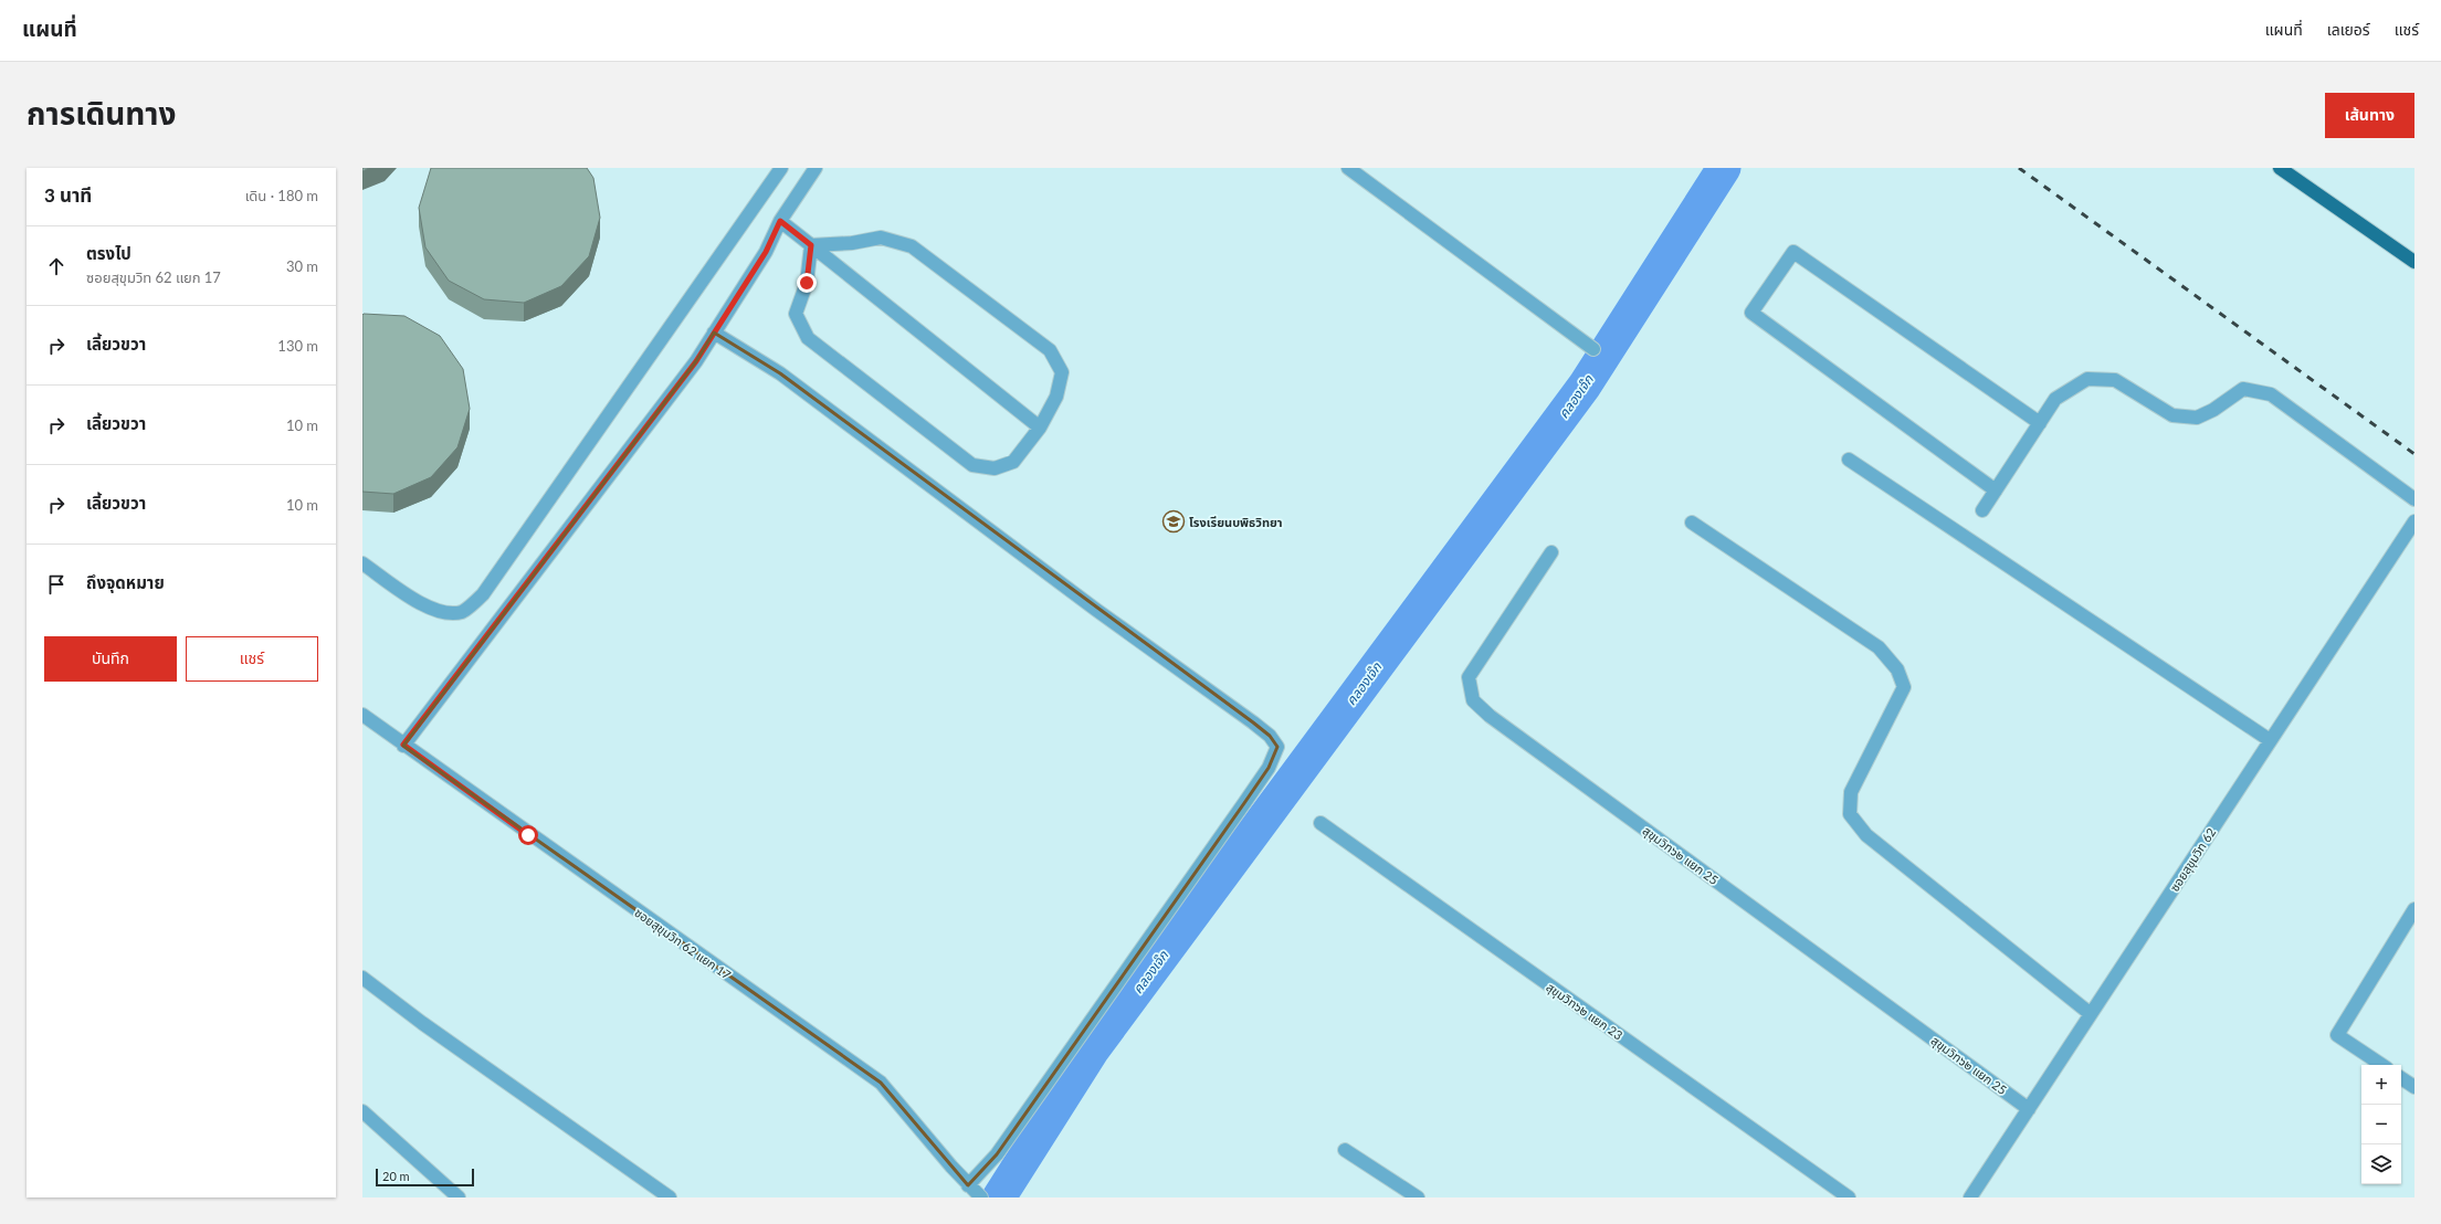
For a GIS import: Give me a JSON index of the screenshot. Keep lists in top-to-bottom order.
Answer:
{
  "streets": {
    "street": [
      "สุขุมวิท๖๒ แยก 25",
      "ซอยสุขุมวิท 62",
      "ซอยสุขุมวิท 62 แยก 17",
      "สุขุมวิท๖๒ แยก 23"
    ]
  },
  "crossings": [
    ["สุขุมวิท๖๒ แยก 25", "ซอยสุขุมวิท 62"]
  ],
  "water": ["คลองเจ๊ก"],
  "places": {
    "school or university": ["โรงเรียนบพิธวิทยา"]
  },
  "scale_bar": "20 m",
  "page": {
    "header": "แผนที่",
    "nav": ["แผนที่", "เลเยอร์", "แชร์"],
    "title": "การเดินทาง",
    "buttons": [
      "เส้นทาง",
      ["บันทึก", "แชร์"]
    ],
    "heading": ["3 นาที", "เดิน · 180 m"],
    "list": [
      ["ตรงไป", "ซอยสุขุมวิท 62 แยก 17", "30 m"],
      ["เลี้ยวขวา", "130 m"],
      ["เลี้ยวขวา", "10 m"],
      ["เลี้ยวขวา", "10 m"],
      "ถึงจุดหมาย"
    ],
    "map_buttons": ["+", "−"],
    "scale": "20 m"
  }
}
